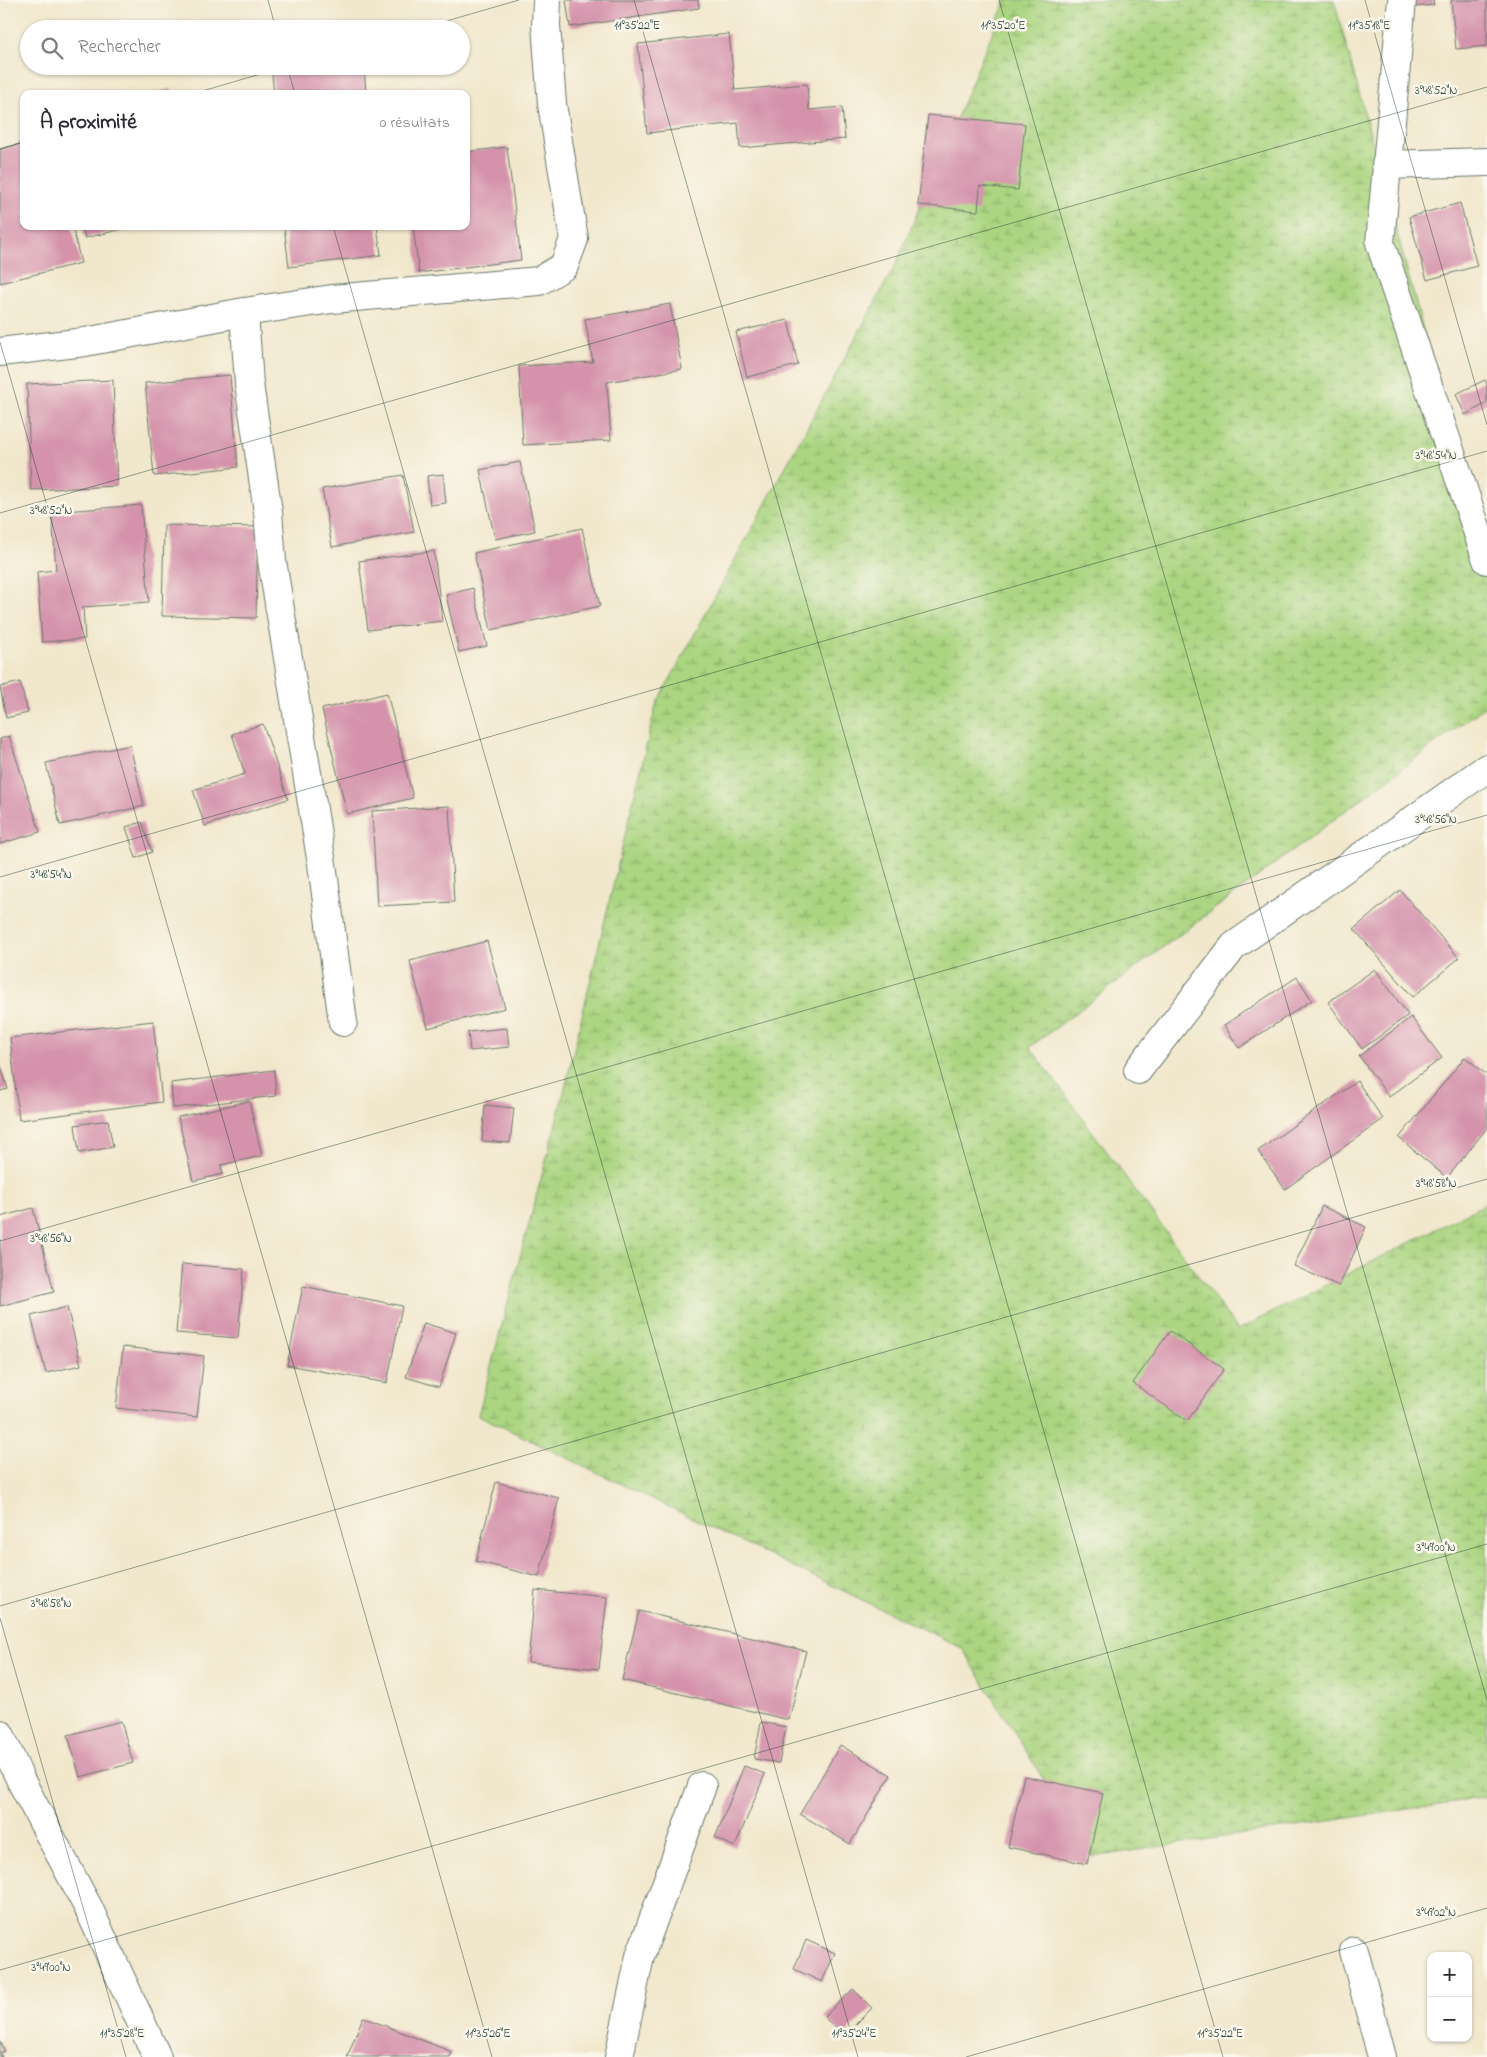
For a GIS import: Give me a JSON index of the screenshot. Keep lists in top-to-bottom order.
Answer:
{
  "page": {
    "search": "Rechercher",
    "heading": ["À proximité", "0 résultats"],
    "map_buttons": ["+", "−"]
  },
  "coordinates": [
    "11°35'22\"E",
    "11°35'20\"E",
    "11°35'18\"E",
    "3°48'52\"N",
    "3°48'54\"N",
    "3°48'56\"N",
    "3°48'58\"N",
    "3°49'00\"N",
    "3°49'02\"N",
    "11°35'28\"E",
    "11°35'26\"E",
    "11°35'24\"E"
  ]
}
